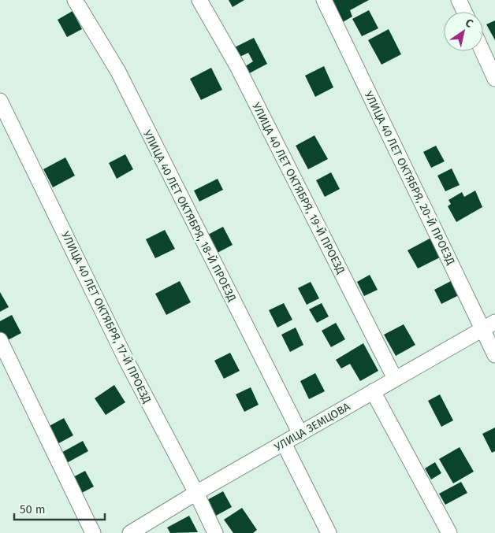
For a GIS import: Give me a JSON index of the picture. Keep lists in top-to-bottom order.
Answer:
{
  "streets": {
    "street": [
      "УЛИЦА 40 ЛЕТ ОКТЯБРЯ, 20-Й ПРОЕЗД",
      "УЛИЦА 40 ЛЕТ ОКТЯБРЯ, 19-Й ПРОЕЗД",
      "УЛИЦА 40 ЛЕТ ОКТЯБРЯ, 18-Й ПРОЕЗД",
      "УЛИЦА 40 ЛЕТ ОКТЯБРЯ, 17-Й ПРОЕЗД",
      "УЛИЦА ЗЕМЦОВА"
    ]
  },
  "crossings": [
    ["УЛИЦА 40 ЛЕТ ОКТЯБРЯ, 20-Й ПРОЕЗД", "УЛИЦА ЗЕМЦОВА"],
    ["УЛИЦА 40 ЛЕТ ОКТЯБРЯ, 19-Й ПРОЕЗД", "УЛИЦА ЗЕМЦОВА"],
    ["УЛИЦА 40 ЛЕТ ОКТЯБРЯ, 18-Й ПРОЕЗД", "УЛИЦА ЗЕМЦОВА"],
    ["УЛИЦА 40 ЛЕТ ОКТЯБРЯ, 17-Й ПРОЕЗД", "УЛИЦА ЗЕМЦОВА"]
  ],
  "scale_bar": "50 m",
  "north": "top right"
}
